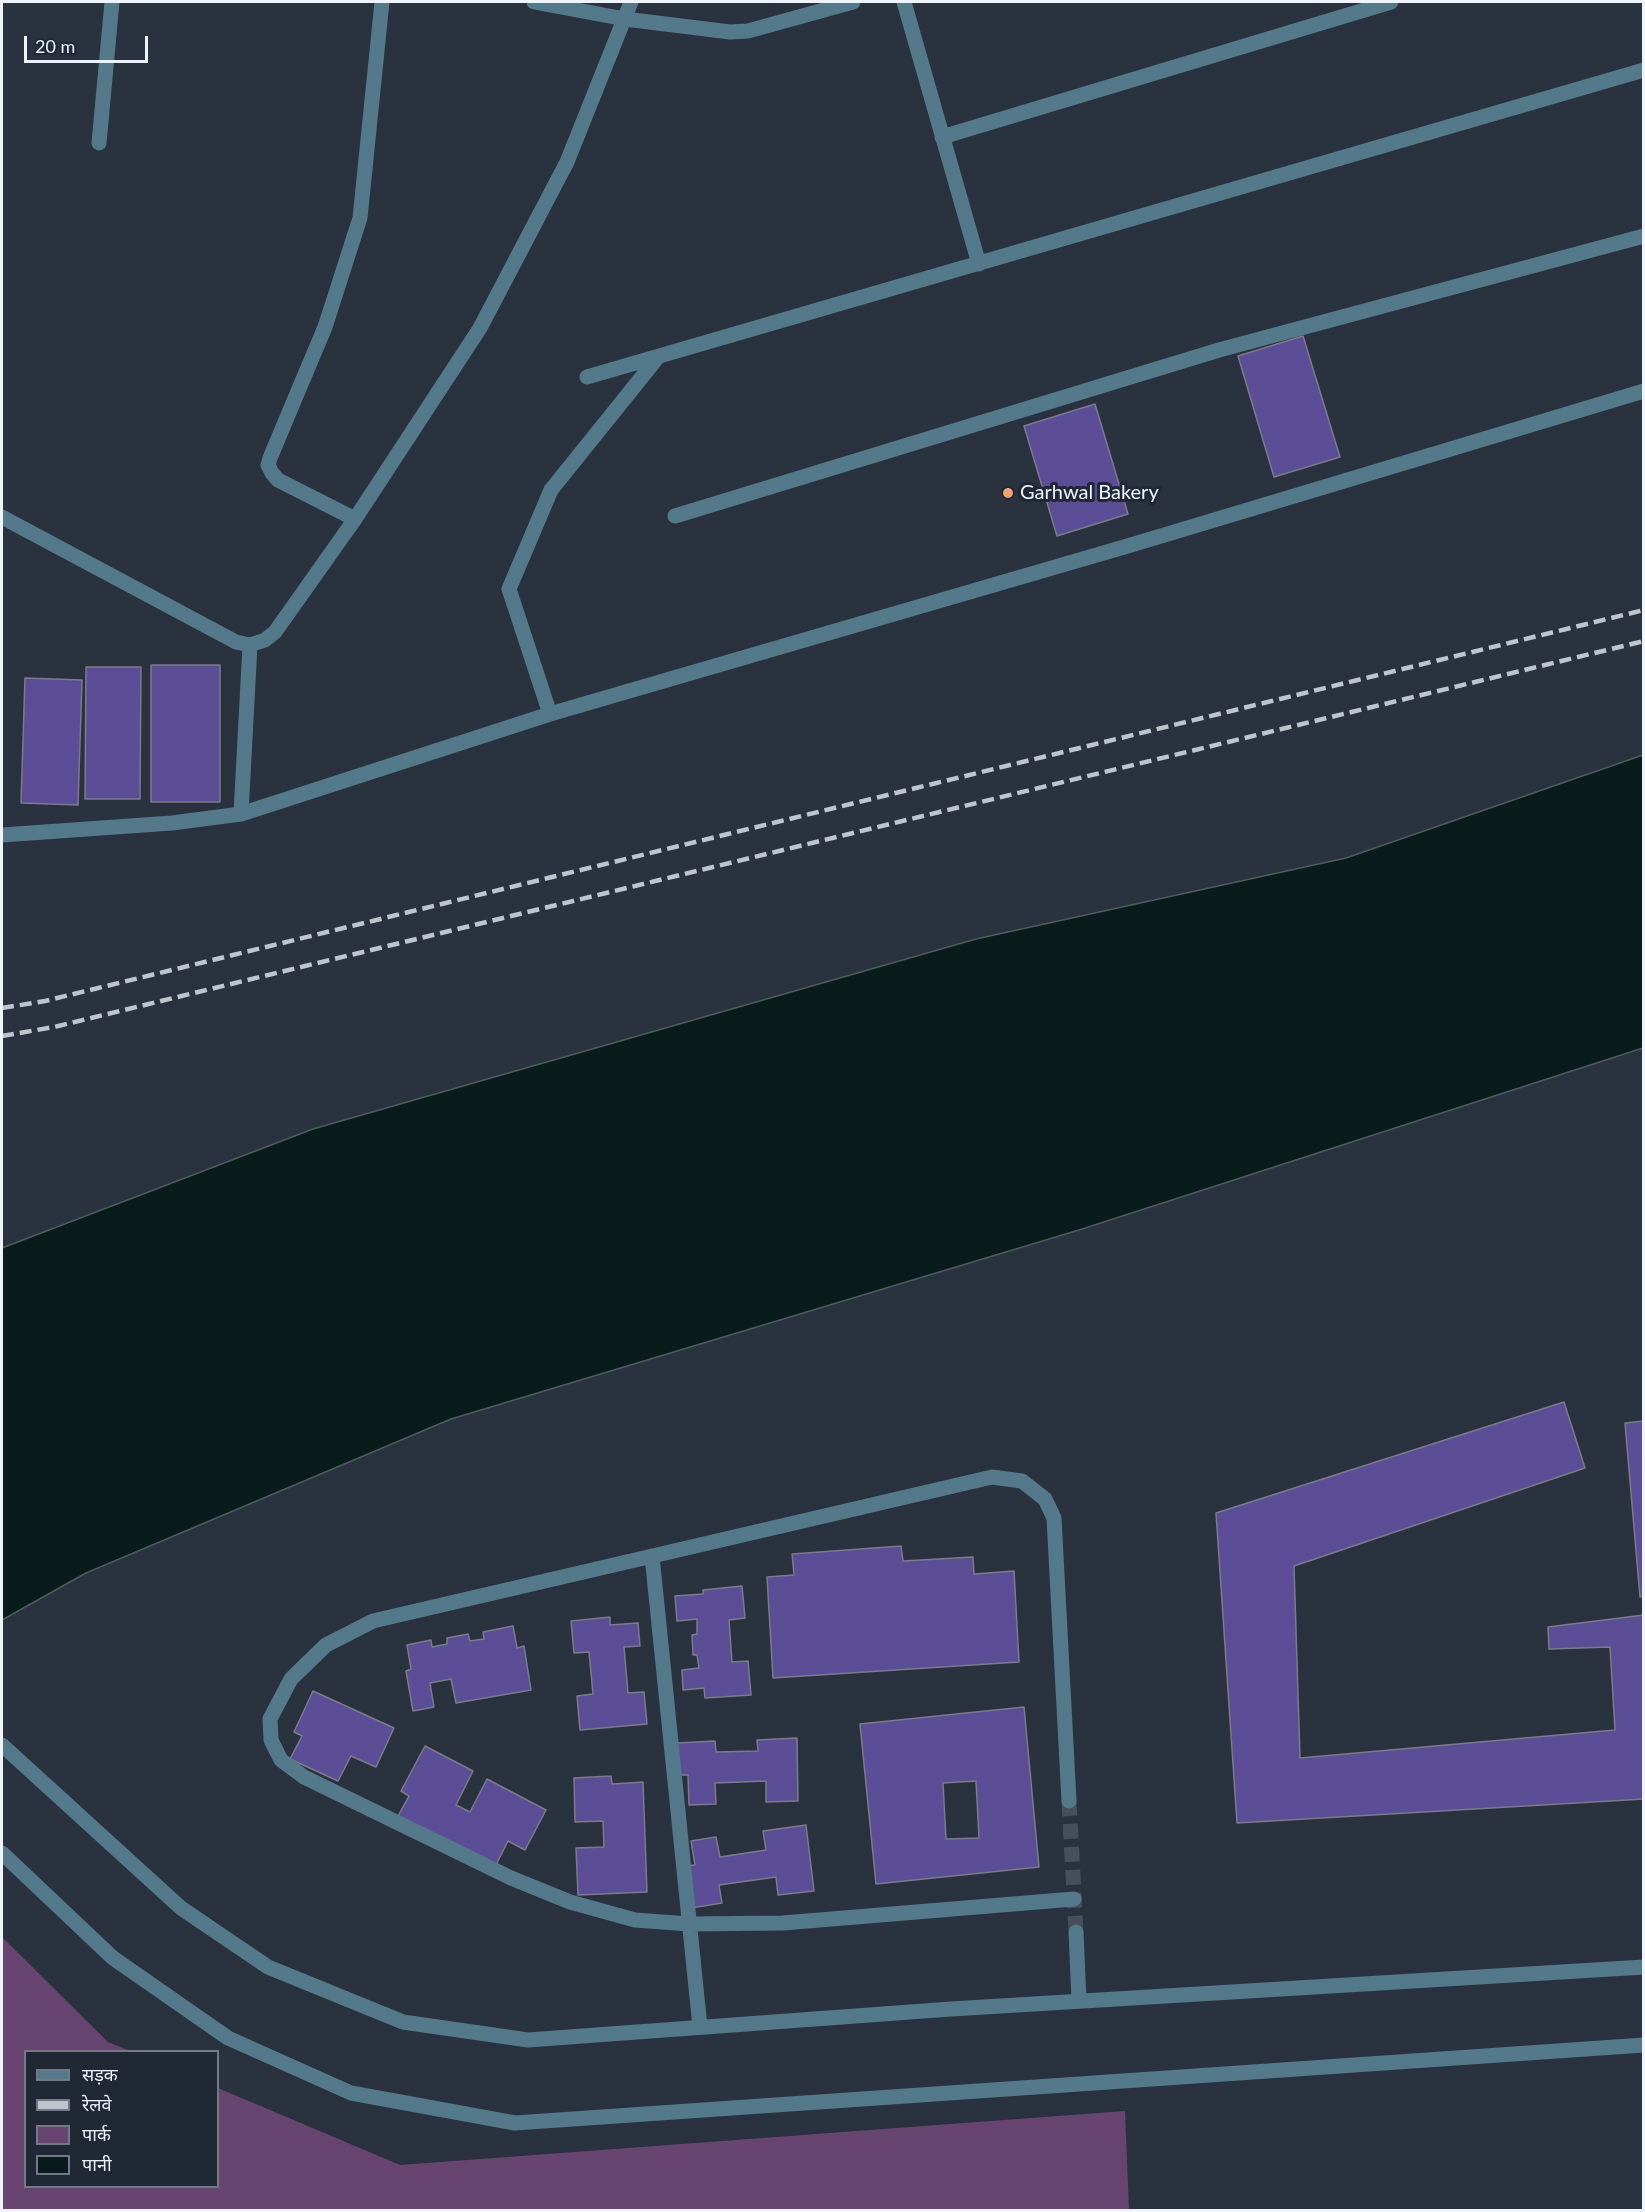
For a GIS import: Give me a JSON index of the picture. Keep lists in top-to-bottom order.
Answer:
{
  "places": ["Garhwal Bakery"],
  "legend": [
    "सड़क",
    "रेलवे",
    "पार्क",
    "पानी"
  ],
  "scale_bar": "20 m"
}
